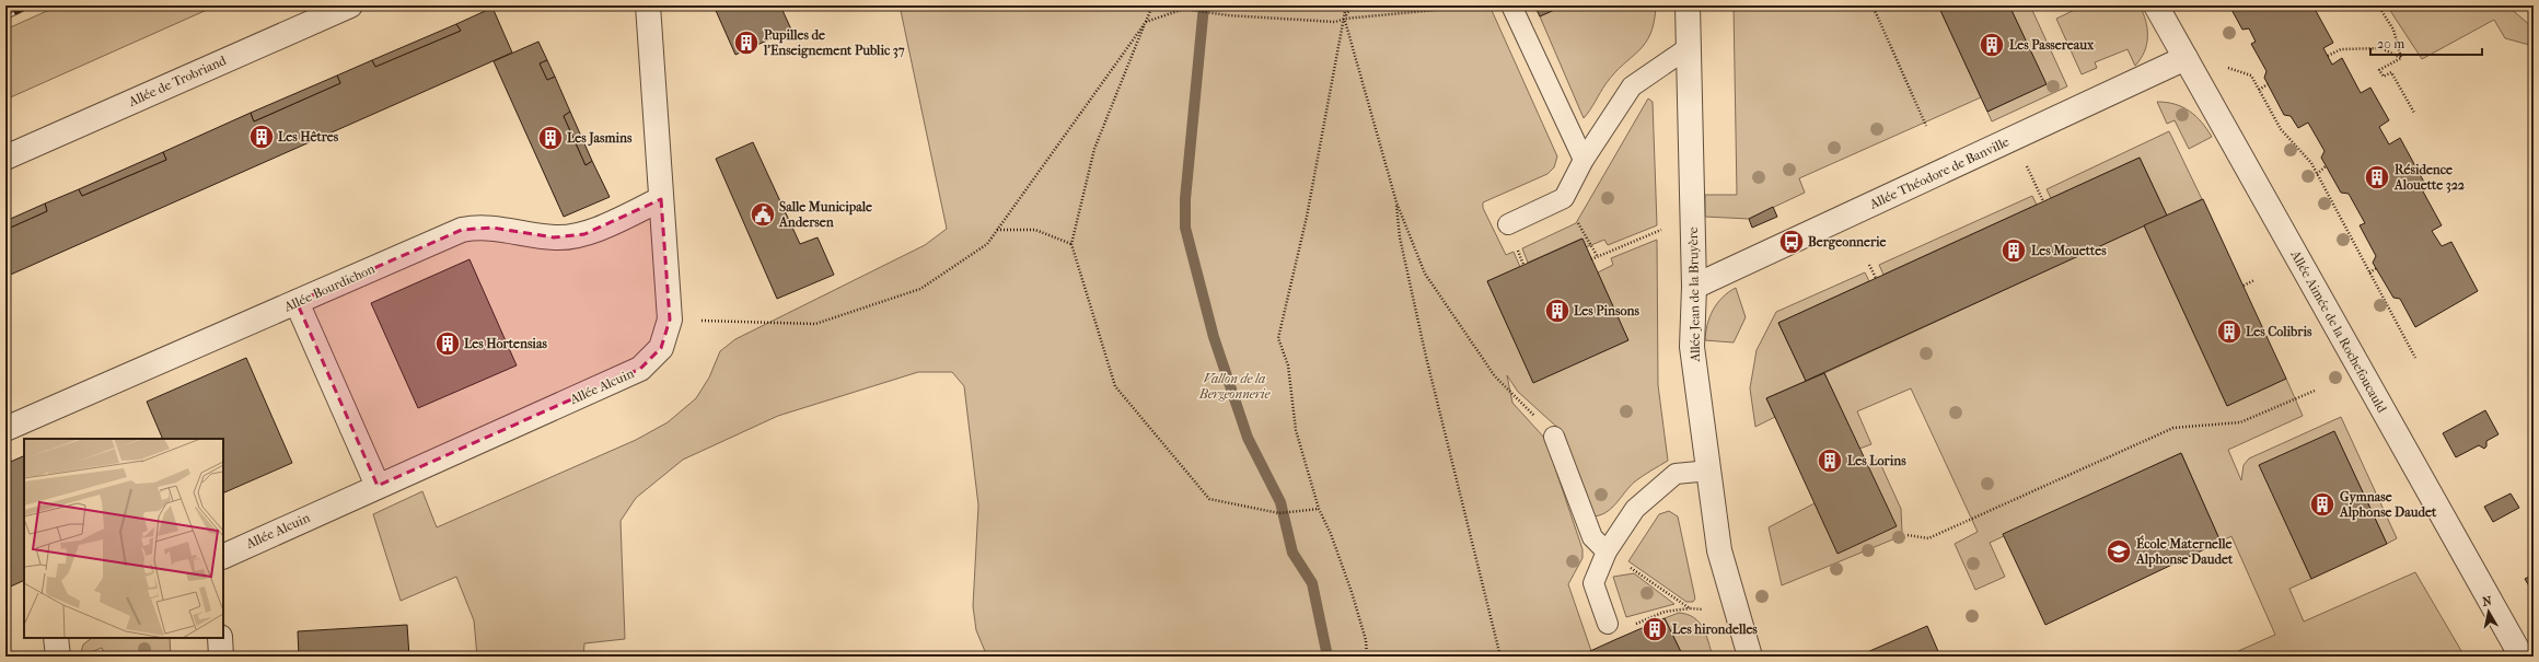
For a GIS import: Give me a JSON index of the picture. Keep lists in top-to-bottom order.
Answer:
{
  "streets": {
    "street": [
      "Allée de Trobriand",
      "Allée Théodore de Banville",
      "Allée Bourdichon",
      "Allée Jean de la Bruyère",
      "Allée Aimée de la Rochefoucauld",
      "Allée Alcuin"
    ]
  },
  "crossings": [
    ["Allée Théodore de Banville", "Allée Jean de la Bruyère"],
    ["Allée Théodore de Banville", "Allée Aimée de la Rochefoucauld"],
    ["Allée Bourdichon", "Allée Alcuin"]
  ],
  "parks": ["Vallon de la Bergeonnerie"],
  "places": {
    "building": [
      "Pupilles de l'Enseignement Public 37",
      "Les Passereaux",
      "Les Hêtres",
      "Les Jasmins",
      "Résidence Alouette 322",
      "Les Mouettes",
      "Les Pinsons",
      "Les Colibris",
      "Les Hortensias",
      "Les Lorins",
      "Gymnase Alphonse Daudet",
      "Les hirondelles"
    ],
    "public building": ["Salle Municipale Andersen"],
    "bus stop": ["Bergeonnerie"],
    "school or university": ["École Maternelle Alphonse Daudet"]
  },
  "scale_bar": "20 m",
  "north": "top"
}
